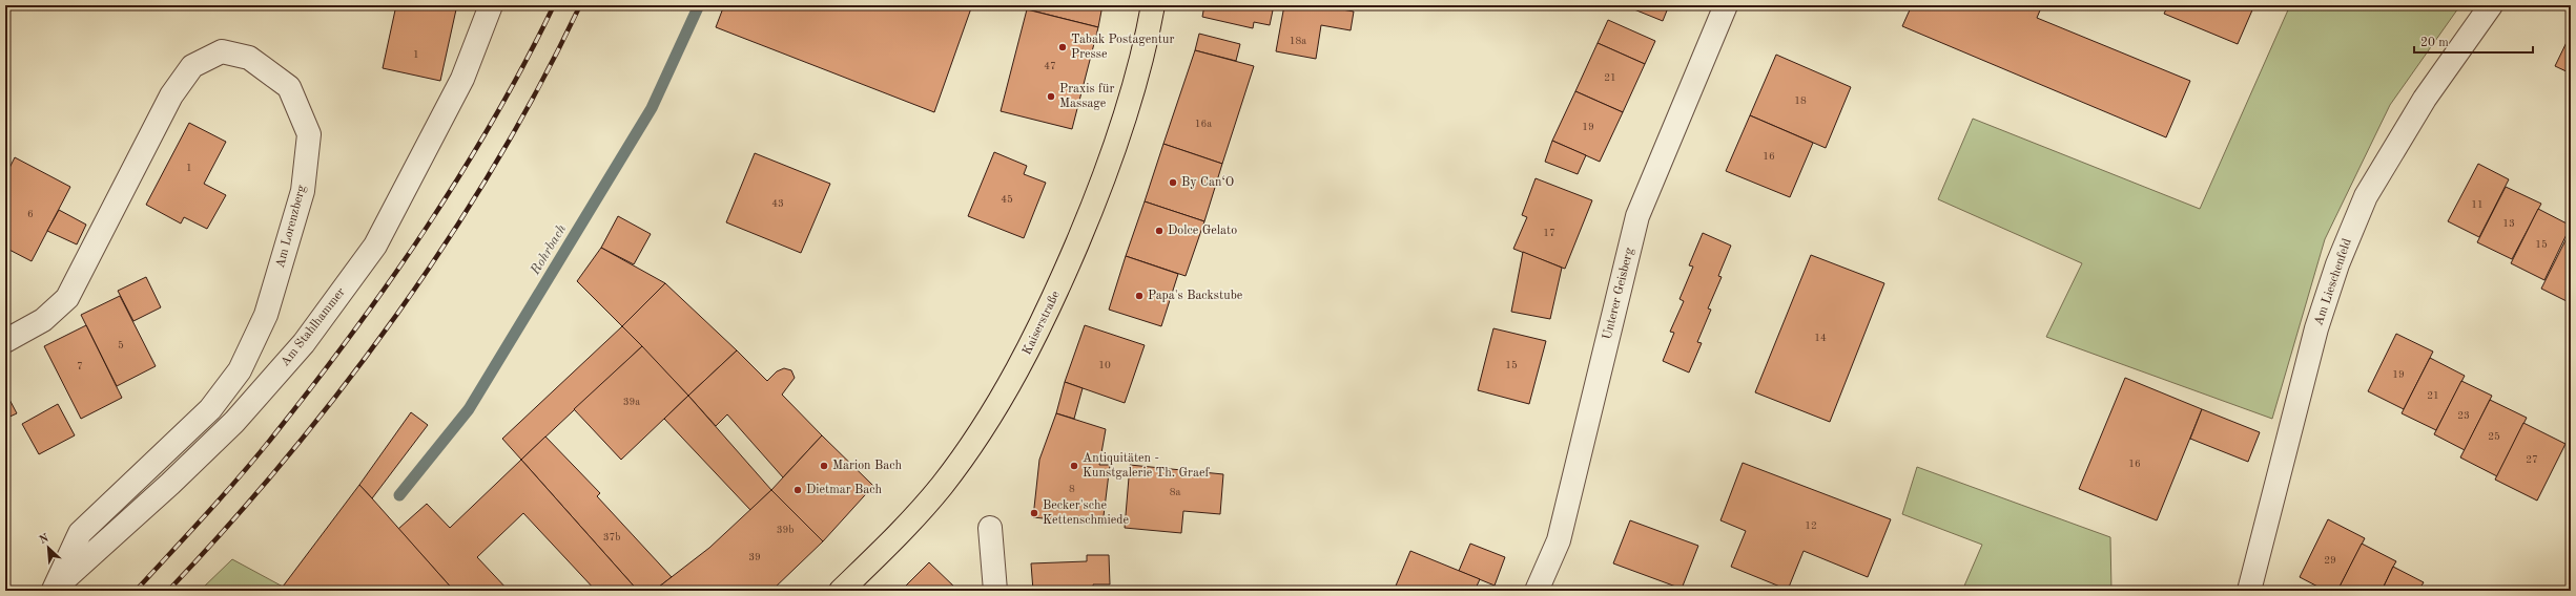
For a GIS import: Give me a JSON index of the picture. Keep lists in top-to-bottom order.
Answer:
{
  "streets": {
    "main road": ["Kaiserstraße"],
    "street": [
      "Am Lorenzberg",
      "Am Lieschenfeld",
      "Unterer Geisberg",
      "Am Stahlhammer"
    ]
  },
  "crossings": [
    ["Am Lorenzberg", "Am Stahlhammer"]
  ],
  "water": ["Rohrbach"],
  "places": [
    "Tabak Postagentur Presse",
    "Praxis für Massage",
    "By Can‘O",
    "Dolce Gelato",
    "Papa's Backstube",
    "Marion Bach",
    "Antiquitäten - Kunstgalerie Th. Graef",
    "Dietmar Bach",
    "Becker'sche Kettenschmiede"
  ],
  "house_numbers": [
    "18a",
    "1",
    "47",
    "21",
    "18",
    "16a",
    "19",
    "16",
    "1",
    "45",
    "43",
    "11",
    "6",
    "13",
    "17",
    "15",
    "14",
    "5",
    "10",
    "15",
    "7",
    "19",
    "21",
    "39a",
    "23",
    "25",
    "27",
    "16",
    "8",
    "8a",
    "12",
    "39b",
    "37b",
    "39",
    "29"
  ],
  "scale_bar": "20 m",
  "north": "top left"
}
